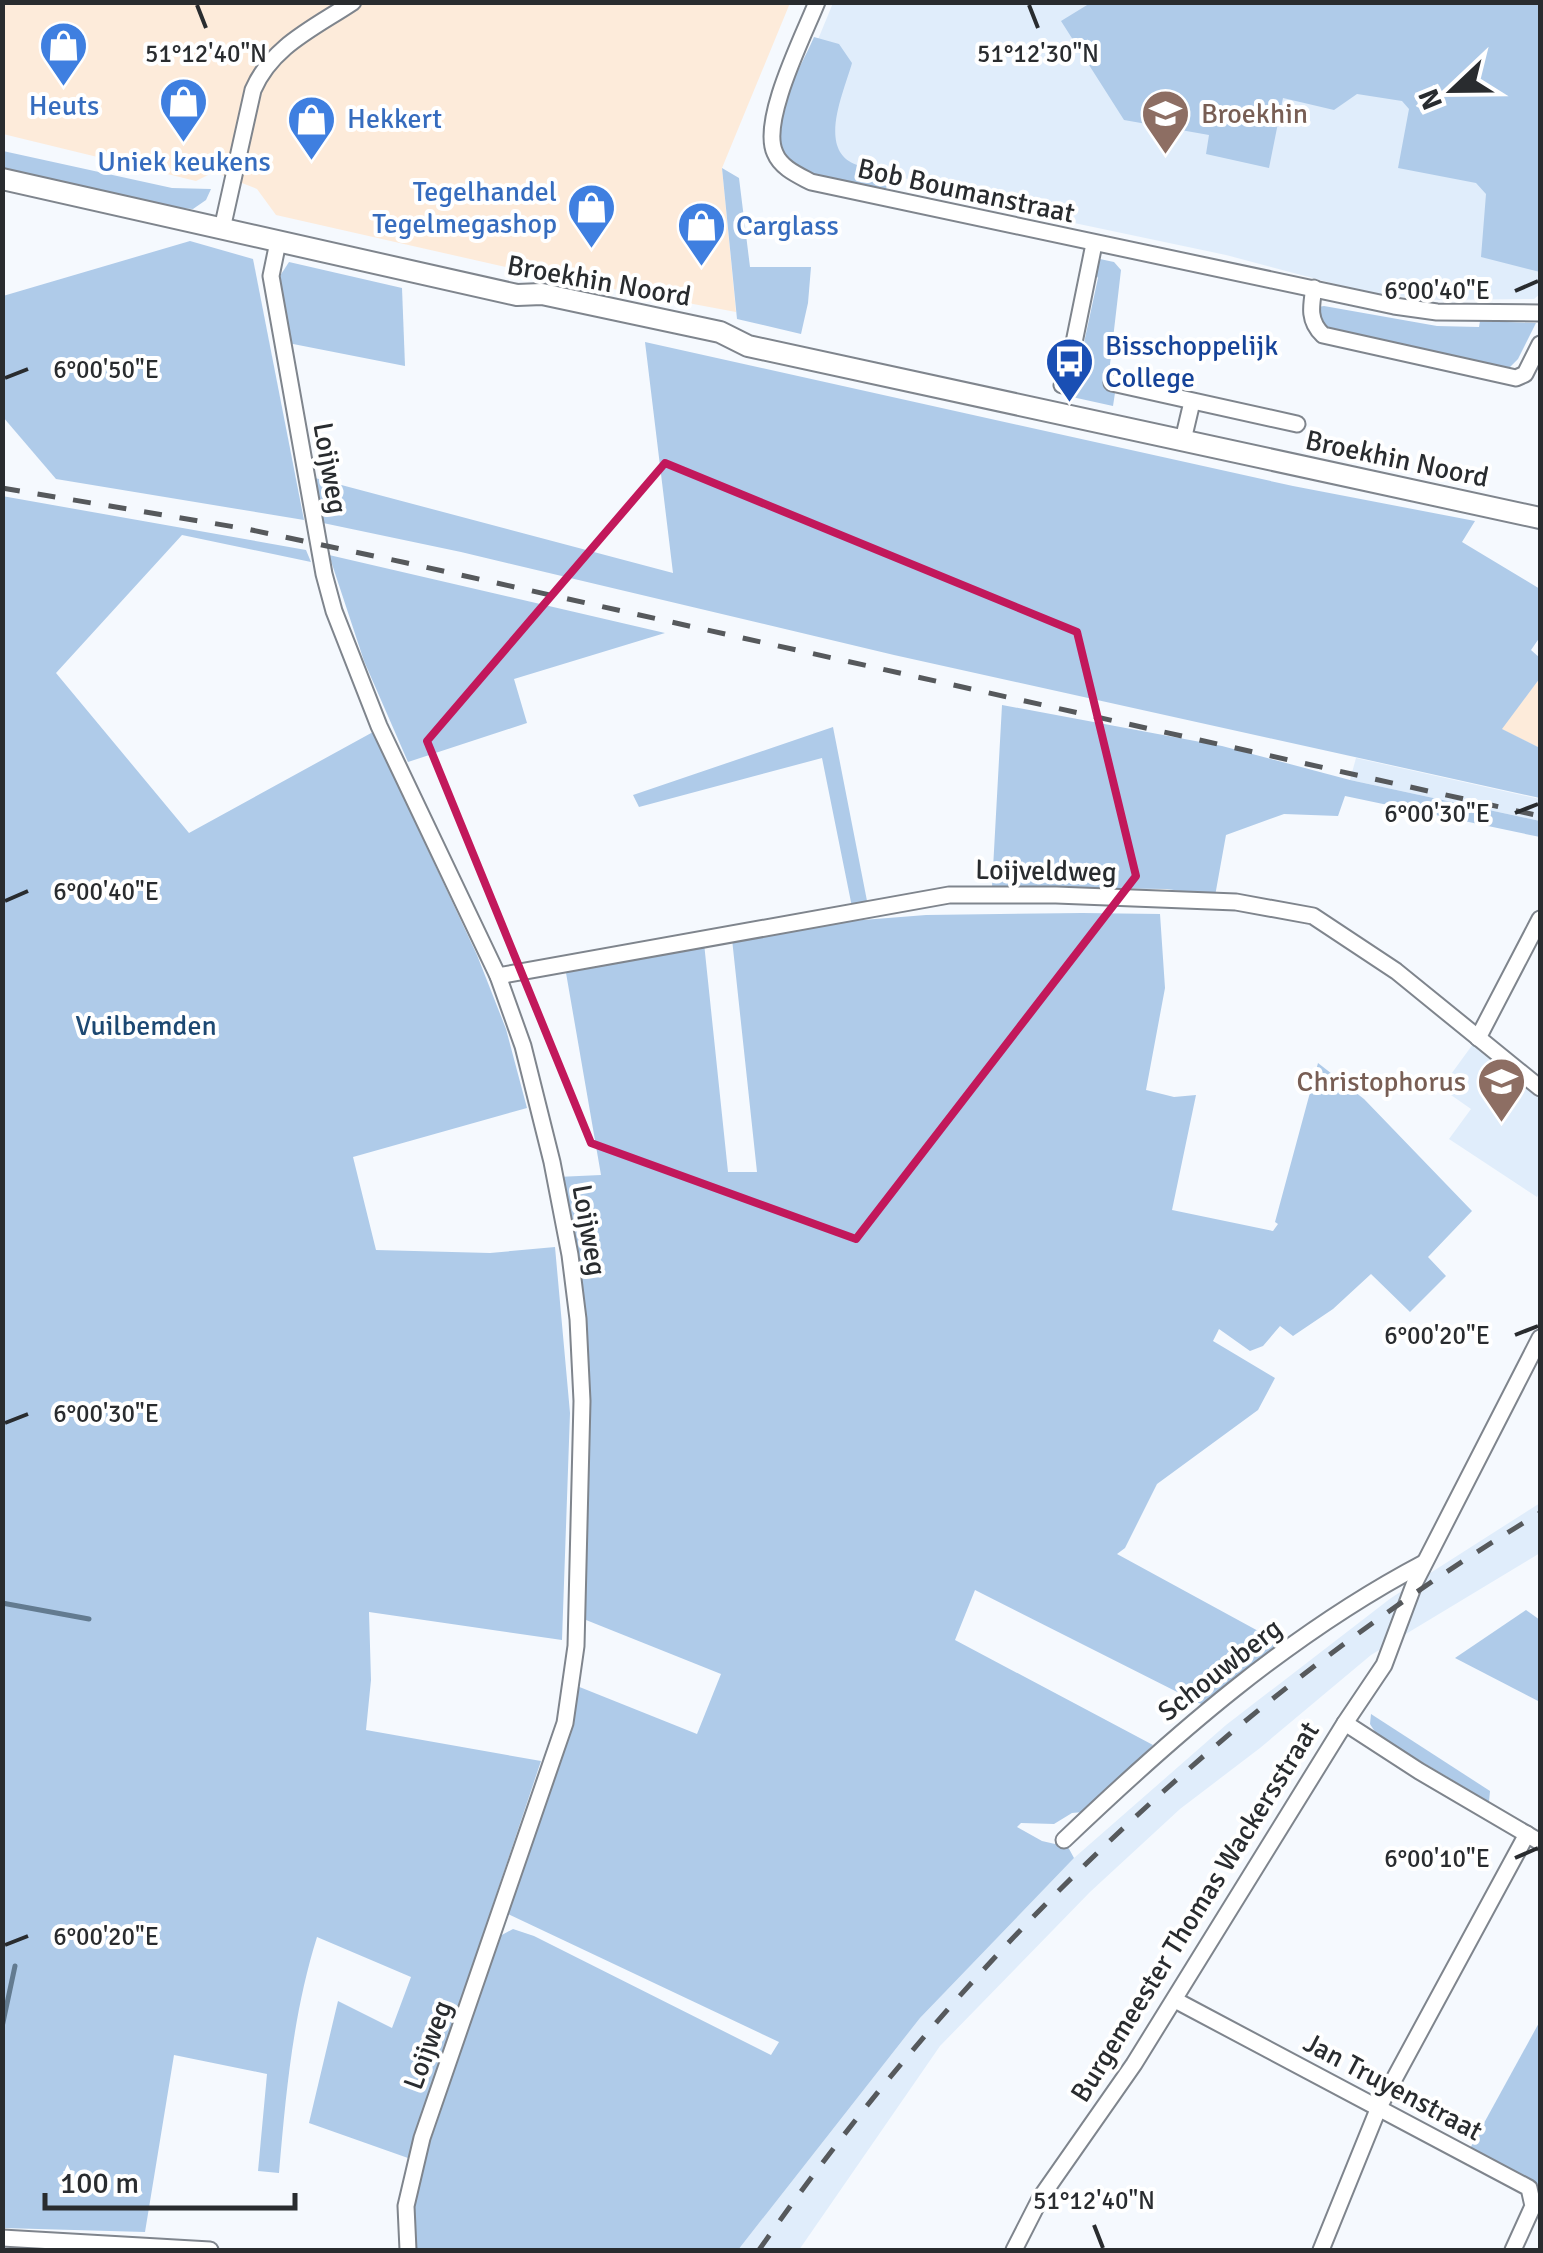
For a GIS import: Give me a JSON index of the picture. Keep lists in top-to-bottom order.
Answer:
{
  "streets": {
    "street": [
      "Bob Boumanstraat",
      "Broekhin Noord",
      "Loijweg",
      "Loijveldweg",
      "Schouwberg",
      "Burgemeester Thomas Wackersstraat",
      "Jan Truyenstraat"
    ]
  },
  "crossings": [
    ["Broekhin Noord", "Loijweg"],
    ["Loijweg", "Loijveldweg"],
    ["Schouwberg", "Burgemeester Thomas Wackersstraat"],
    ["Burgemeester Thomas Wackersstraat", "Jan Truyenstraat"]
  ],
  "parks": ["Vuilbemden"],
  "places": {
    "shop": [
      "Heuts",
      "Uniek keukens",
      "Hekkert",
      "Tegelhandel Tegelmegashop",
      "Carglass"
    ],
    "school or university": ["Broekhin", "Christophorus"],
    "bus stop": ["Bisschoppelijk College"]
  },
  "scale_bar": "100 m",
  "north": "left",
  "coordinates": [
    "51°12'40\"N",
    "51°12'30\"N",
    "6°00'40\"E",
    "6°00'50\"E",
    "6°00'30\"E",
    "6°00'20\"E",
    "6°00'10\"E"
  ]
}
